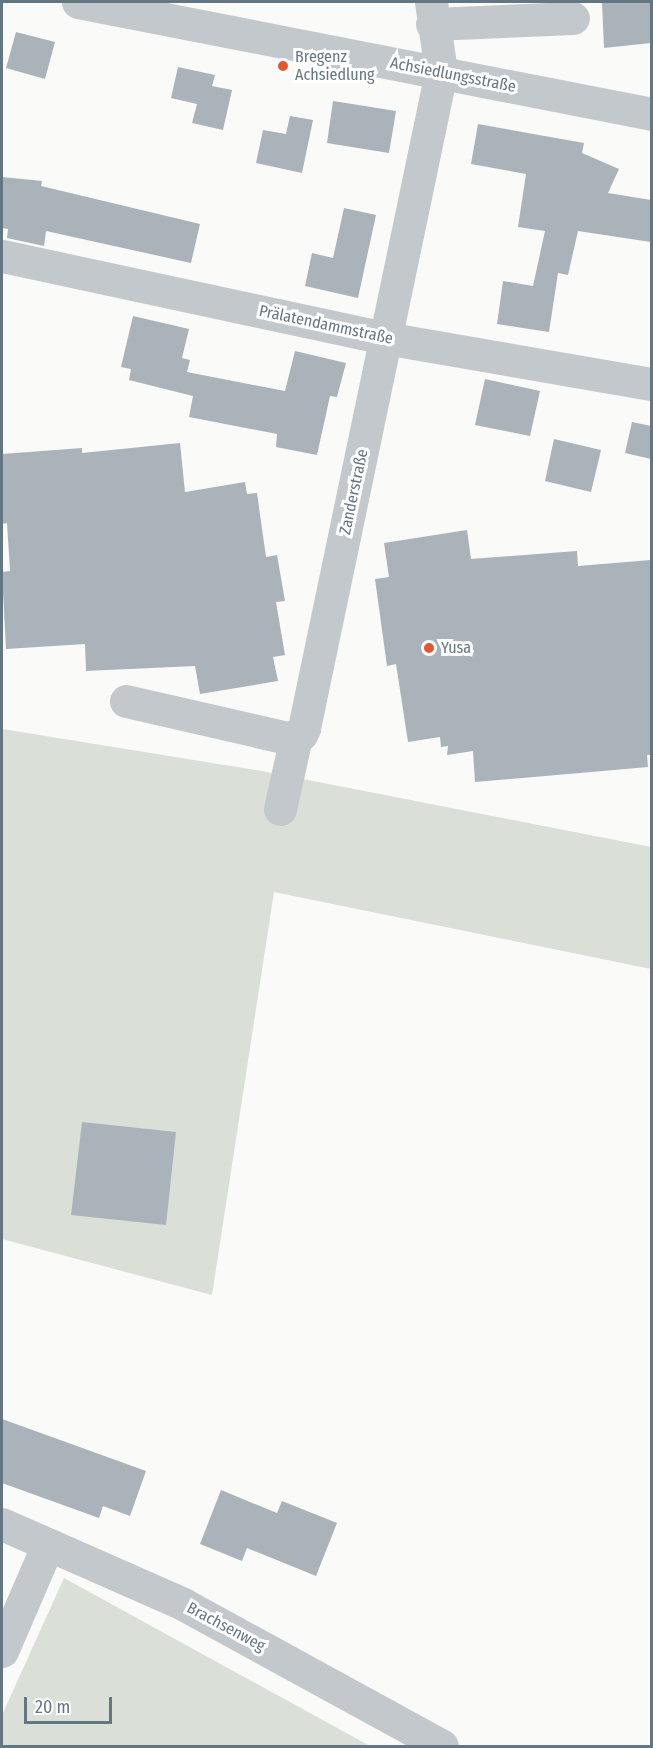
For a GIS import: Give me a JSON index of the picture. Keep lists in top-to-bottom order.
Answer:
{
  "streets": {
    "street": [
      "Achsiedlungsstraße",
      "Prälatendammstraße",
      "Zanderstraße",
      "Brachsenweg"
    ]
  },
  "crossings": [
    ["Achsiedlungsstraße", "Zanderstraße"],
    ["Prälatendammstraße", "Zanderstraße"]
  ],
  "places": ["Bregenz Achsiedlung", "Yusa"],
  "scale_bar": "20 m"
}
